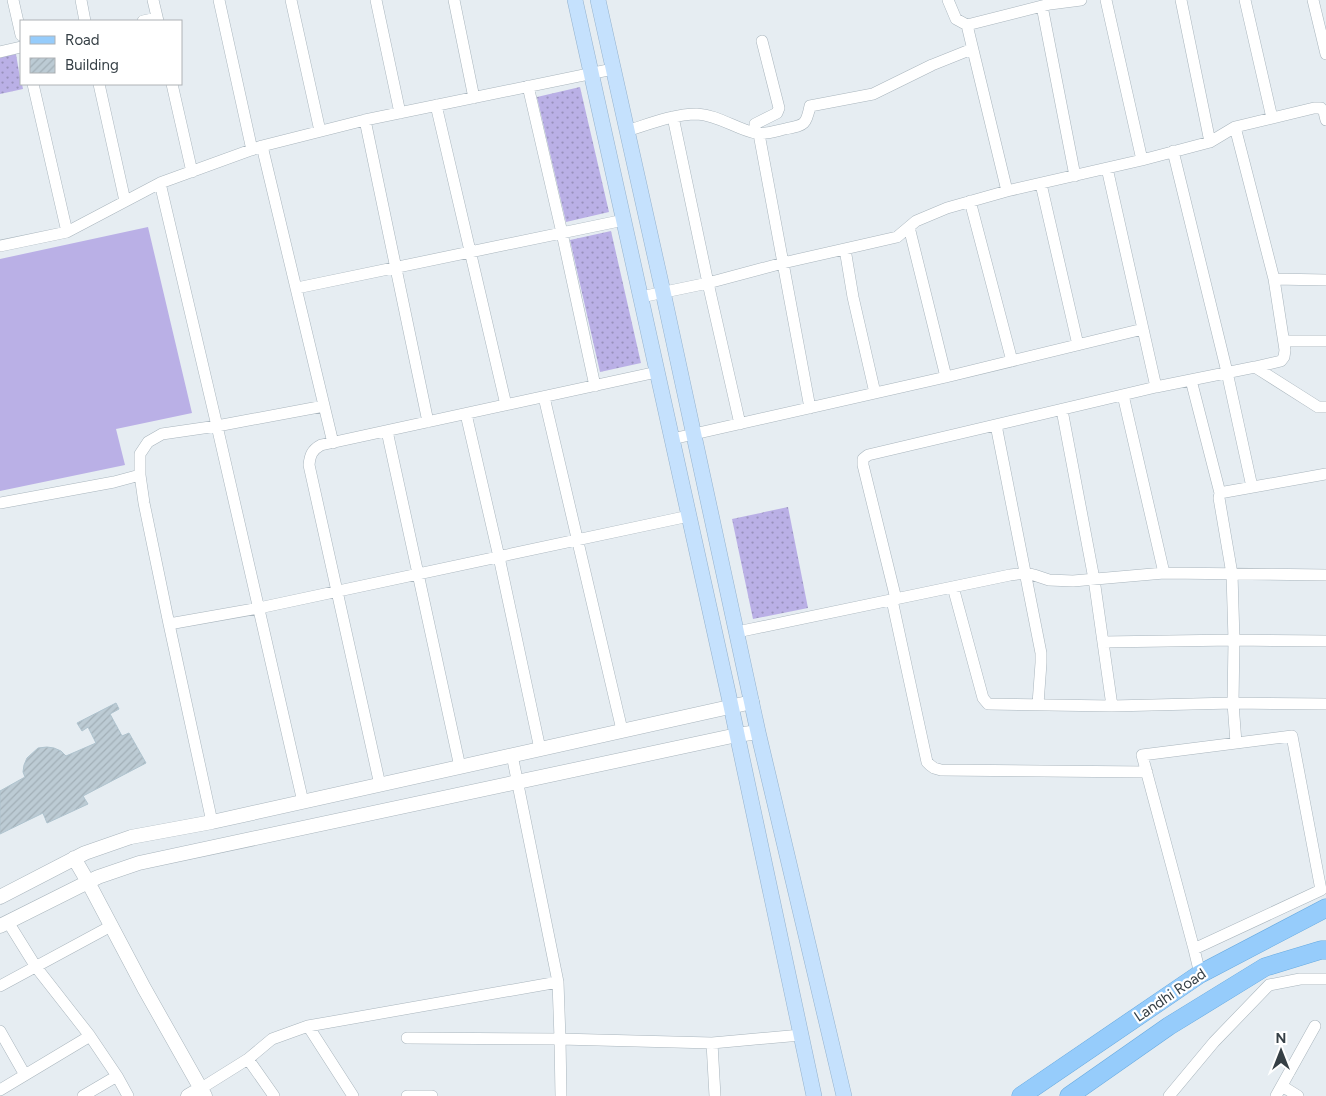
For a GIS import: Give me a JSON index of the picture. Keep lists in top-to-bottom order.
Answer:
{
  "streets": {
    "main road": ["Landhi Road"]
  },
  "legend": ["Road", "Building"],
  "north": "top"
}
